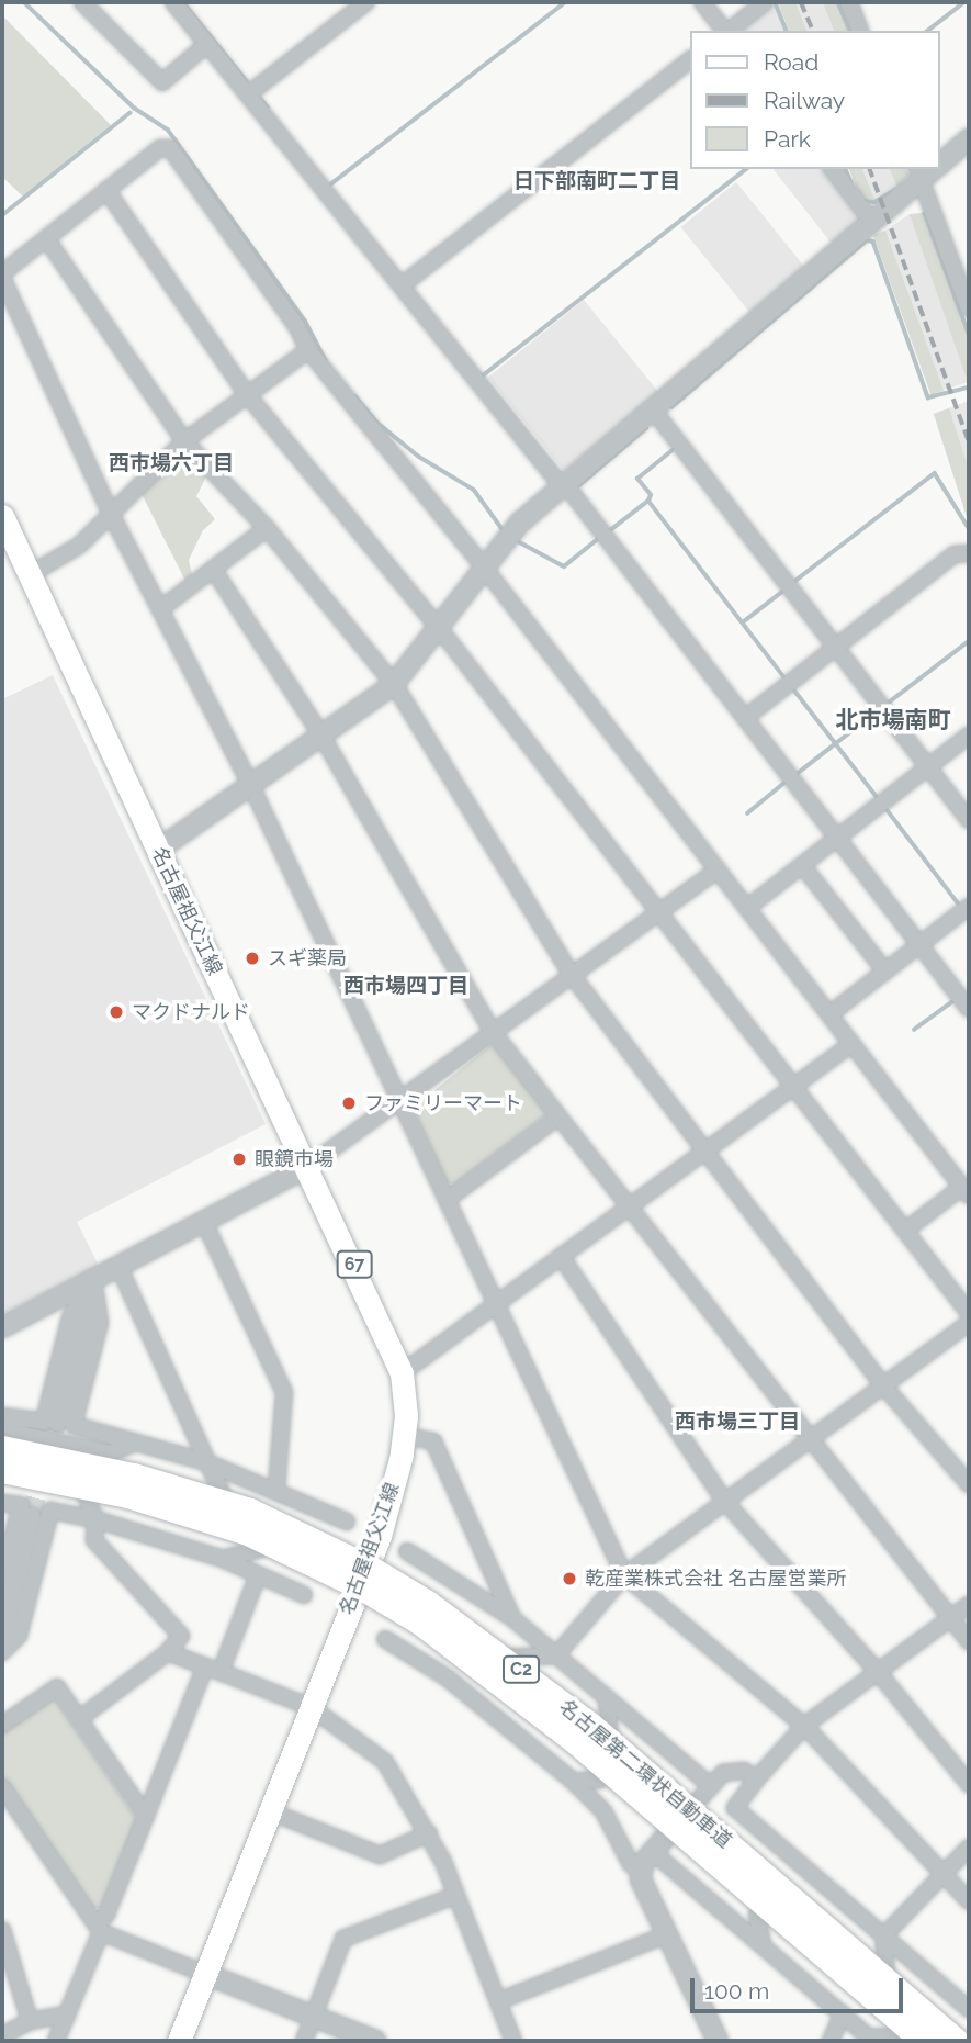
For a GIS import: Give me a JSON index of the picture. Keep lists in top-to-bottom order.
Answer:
{
  "streets": {
    "highway": ["C2", "名古屋第二環状自動車道"],
    "main road": ["名古屋祖父江線", "67"]
  },
  "districts": [
    "日下部南町二丁目",
    "西市場六丁目",
    "北市場南町",
    "西市場四丁目",
    "西市場三丁目"
  ],
  "places": [
    "スギ薬局",
    "マクドナルド",
    "ファミリーマート",
    "眼鏡市場",
    "乾産業株式会社 名古屋営業所"
  ],
  "legend": ["Road", "Railway", "Park"],
  "scale_bar": "100 m"
}
